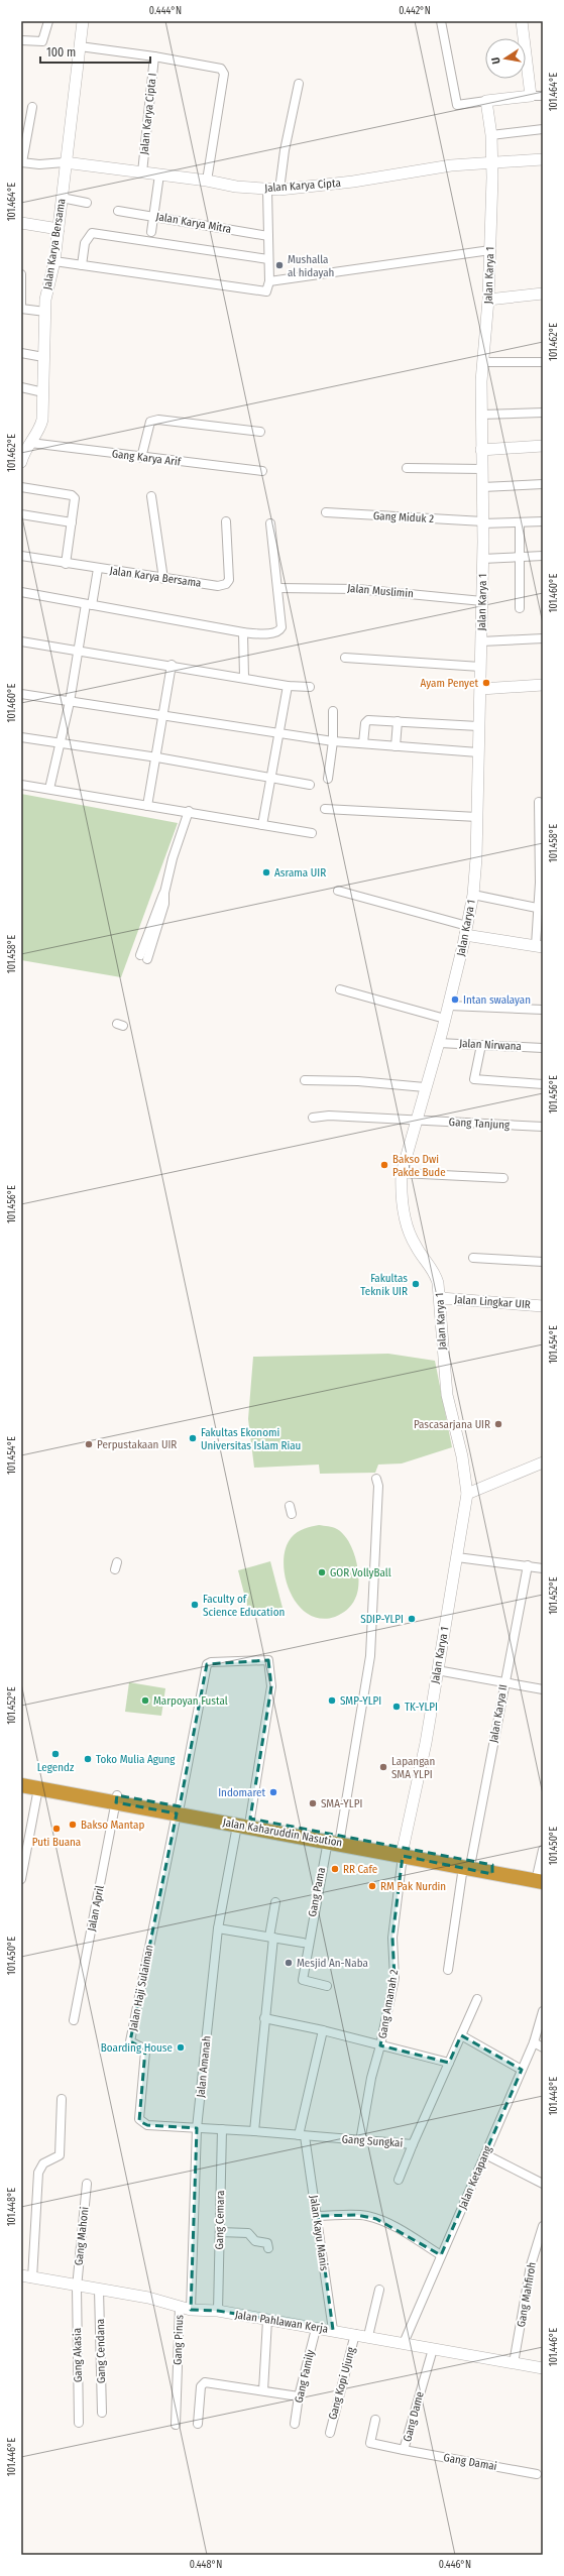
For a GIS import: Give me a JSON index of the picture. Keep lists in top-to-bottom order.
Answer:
{
  "streets": {
    "highway": ["Jalan Kaharuddin Nasution"],
    "street": [
      "Jalan Karya Cipta I",
      "Jalan Karya Cipta",
      "Jalan Karya Mitra",
      "Jalan Karya Bersama",
      "Jalan Karya 1",
      "Gang Karya Arif",
      "Gang Miduk 2",
      "Jalan Muslimin",
      "Jalan Nirwana",
      "Gang Tanjung",
      "Jalan Lingkar UIR",
      "Jalan Karya II",
      "Gang Pama",
      "Jalan April",
      "Jalan Haji Sulaiman",
      "Gang Amanah 2",
      "Jalan Amanah",
      "Gang Sungkai",
      "Jalan Ketapang",
      "Gang Cemara",
      "Jalan Kayu Manis",
      "Gang Mahoni",
      "Gang Mahfiroh",
      "Jalan Pahlawan Kerja",
      "Gang Pinus",
      "Gang Cendana",
      "Gang Akasia",
      "Gang Family",
      "Gang Kopi Ujung",
      "Gang Dame",
      "Gang Damai"
    ]
  },
  "crossings": [
    ["Jalan Karya Cipta I", "Jalan Karya Cipta"],
    ["Jalan Karya Cipta", "Jalan Karya Bersama"],
    ["Jalan Karya Cipta", "Jalan Karya 1"],
    ["Jalan Karya Bersama", "Gang Karya Arif"],
    ["Jalan Karya 1", "Gang Miduk 2"],
    ["Jalan Karya 1", "Jalan Muslimin"],
    ["Jalan Karya 1", "Jalan Nirwana"],
    ["Jalan Karya 1", "Gang Tanjung"],
    ["Jalan Karya 1", "Jalan Lingkar UIR"],
    ["Jalan Karya 1", "Jalan Kaharuddin Nasution"],
    ["Jalan Karya 1", "Gang Amanah 2"],
    ["Jalan Karya II", "Jalan Kaharuddin Nasution"],
    ["Jalan Kaharuddin Nasution", "Gang Pama"],
    ["Jalan Kaharuddin Nasution", "Jalan April"],
    ["Jalan Kaharuddin Nasution", "Jalan Haji Sulaiman"],
    ["Jalan Kaharuddin Nasution", "Gang Amanah 2"],
    ["Jalan Kaharuddin Nasution", "Jalan Amanah"],
    ["Jalan Haji Sulaiman", "Jalan Amanah"],
    ["Jalan Haji Sulaiman", "Gang Sungkai"],
    ["Gang Amanah 2", "Gang Sungkai"],
    ["Jalan Amanah", "Gang Sungkai"],
    ["Jalan Amanah", "Jalan Pahlawan Kerja"],
    ["Jalan Amanah", "Gang Pinus"],
    ["Gang Sungkai", "Gang Cemara"],
    ["Gang Sungkai", "Jalan Kayu Manis"],
    ["Jalan Ketapang", "Jalan Pahlawan Kerja"],
    ["Gang Cemara", "Jalan Pahlawan Kerja"],
    ["Jalan Kayu Manis", "Jalan Pahlawan Kerja"],
    ["Gang Mahoni", "Jalan Pahlawan Kerja"],
    ["Gang Mahoni", "Gang Akasia"],
    ["Gang Mahfiroh", "Jalan Pahlawan Kerja"],
    ["Jalan Pahlawan Kerja", "Gang Pinus"],
    ["Jalan Pahlawan Kerja", "Gang Cendana"],
    ["Jalan Pahlawan Kerja", "Gang Akasia"],
    ["Jalan Pahlawan Kerja", "Gang Family"],
    ["Jalan Pahlawan Kerja", "Gang Kopi Ujung"],
    ["Jalan Pahlawan Kerja", "Gang Dame"],
    ["Gang Dame", "Gang Damai"]
  ],
  "places": [
    "Mushalla al hidayah",
    "Ayam Penyet",
    "Asrama UIR",
    "Intan swalayan",
    "Bakso Dwi Pakde Bude",
    "Fakultas Teknik UIR",
    "Pascasarjana UIR",
    "Fakultas Ekonomi Universitas Islam Riau",
    "Perpustakaan UIR",
    "GOR VollyBall",
    "Faculty of Science Education",
    "SDIP-YLPI",
    "Marpoyan Fustal",
    "SMP-YLPI",
    "TK-YLPI",
    "Legendz",
    "Toko Mulia Agung",
    "Lapangan SMA YLPI",
    "Indomaret",
    "SMA-YLPI",
    "Bakso Mantap",
    "Puti Buana",
    "RR Cafe",
    "RM Pak Nurdin",
    "Mesjid An-Naba",
    "Boarding House"
  ],
  "scale_bar": "100 m",
  "north": "left",
  "coordinates": [
    "0.444°N",
    "0.442°N",
    "101.464°E",
    "101.462°E",
    "101.460°E",
    "101.458°E",
    "101.456°E",
    "101.454°E",
    "101.452°E",
    "101.450°E",
    "101.448°E",
    "101.446°E",
    "0.448°N",
    "0.446°N"
  ]
}
